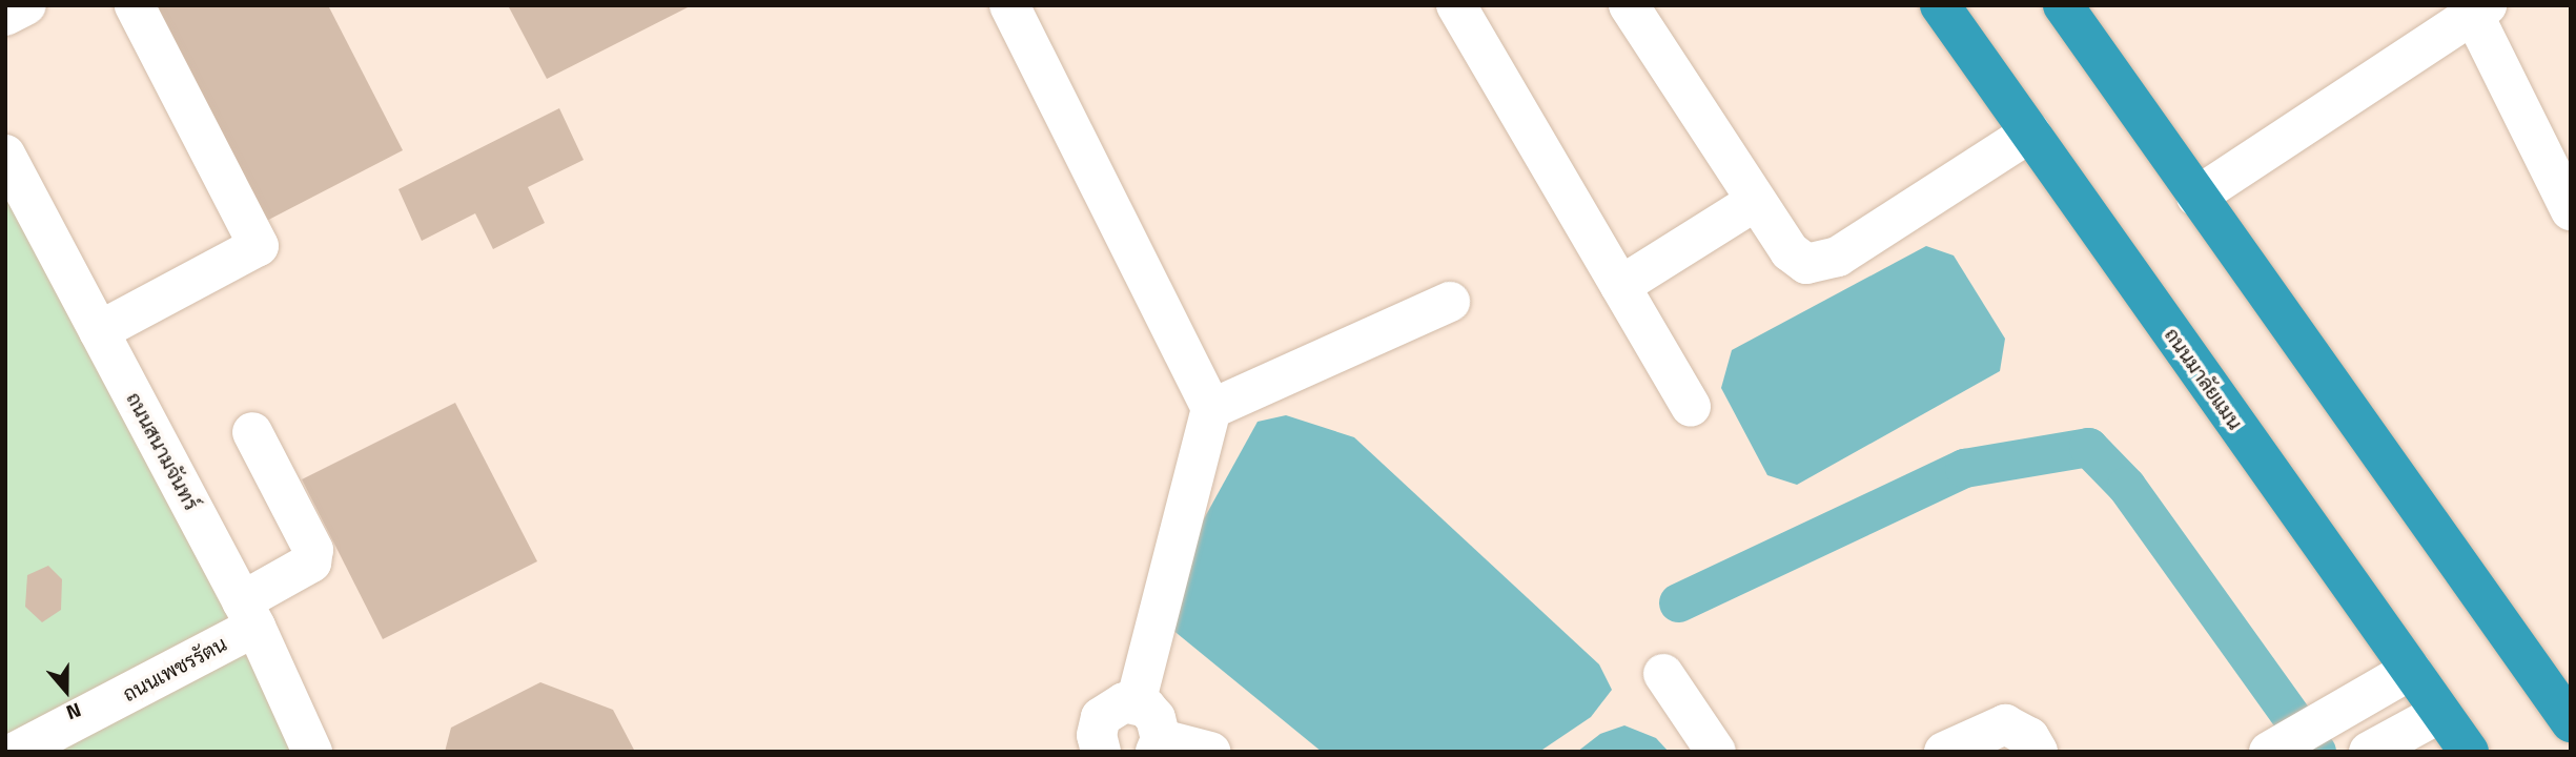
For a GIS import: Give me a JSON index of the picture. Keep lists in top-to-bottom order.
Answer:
{
  "streets": {
    "highway": ["ถนนมาลัยแมน"],
    "street": ["ถนนสนามจันทร์", "ถนนเพชรรัตน"]
  },
  "crossings": [
    ["ถนนสนามจันทร์", "ถนนเพชรรัตน"]
  ],
  "north": "bottom"
}
